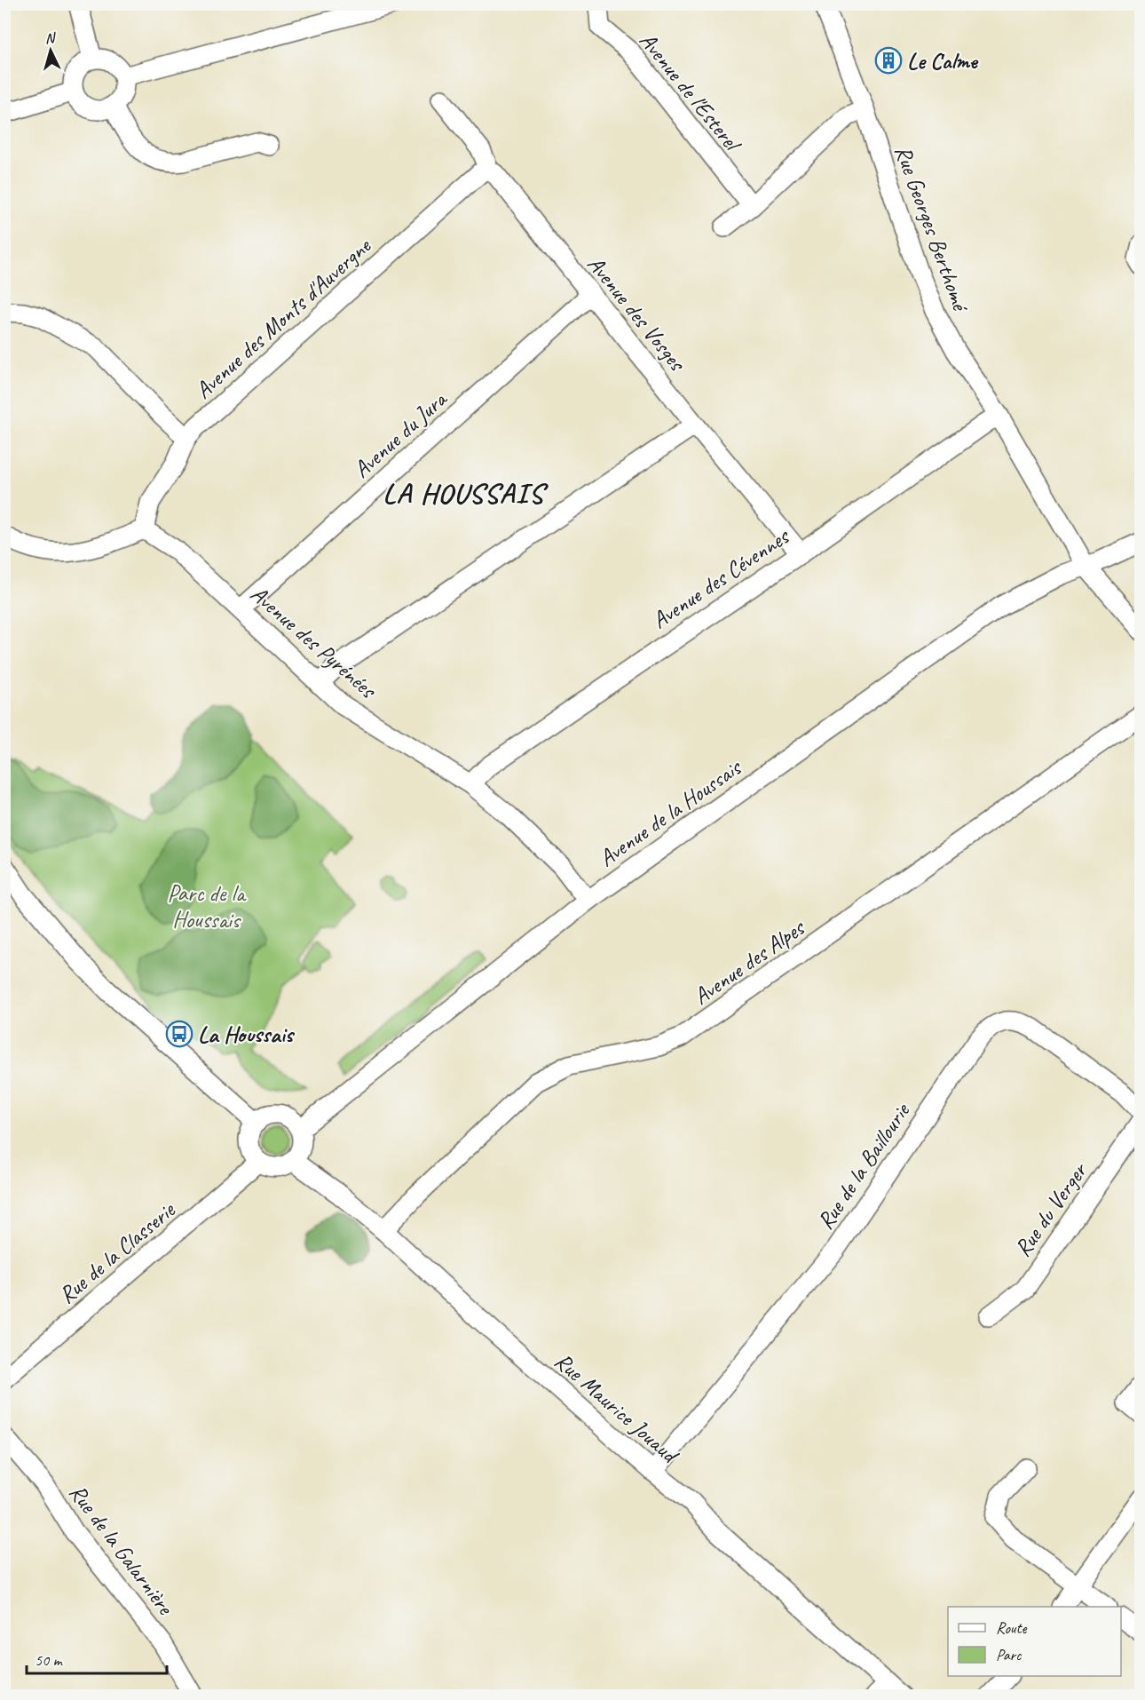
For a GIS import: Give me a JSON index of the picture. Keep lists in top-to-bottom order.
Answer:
{
  "streets": {
    "street": [
      "Avenue de l'Esterel",
      "Rue Georges Berthomé",
      "Avenue des Vosges",
      "Avenue des Monts d'Auvergne",
      "Avenue du Jura",
      "Avenue des Cévennes",
      "Avenue des Pyrénées",
      "Avenue de la Houssais",
      "Avenue des Alpes",
      "Rue de la Baillourie",
      "Rue du Verger",
      "Rue de la Classerie",
      "Rue Maurice Jouaud",
      "Rue de la Galarnière"
    ]
  },
  "crossings": [
    ["Rue Georges Berthomé", "Avenue des Cévennes"],
    ["Rue Georges Berthomé", "Avenue de la Houssais"],
    ["Avenue des Vosges", "Avenue des Monts d'Auvergne"],
    ["Avenue des Vosges", "Avenue du Jura"],
    ["Avenue des Vosges", "Avenue des Cévennes"],
    ["Avenue des Monts d'Auvergne", "Avenue des Pyrénées"],
    ["Avenue du Jura", "Avenue des Pyrénées"],
    ["Avenue des Cévennes", "Avenue des Pyrénées"],
    ["Avenue des Pyrénées", "Avenue de la Houssais"],
    ["Avenue de la Houssais", "Rue de la Classerie"],
    ["Avenue de la Houssais", "Rue Maurice Jouaud"],
    ["Avenue des Alpes", "Rue Maurice Jouaud"],
    ["Rue de la Baillourie", "Rue Maurice Jouaud"],
    ["Rue de la Classerie", "Rue Maurice Jouaud"]
  ],
  "districts": ["LA HOUSSAIS"],
  "parks": ["Parc de la Houssais"],
  "places": {
    "building": ["Le Calme"],
    "bus stop": ["La Houssais"]
  },
  "legend": ["Route", "Parc"],
  "scale_bar": "50 m",
  "north": "top"
}
